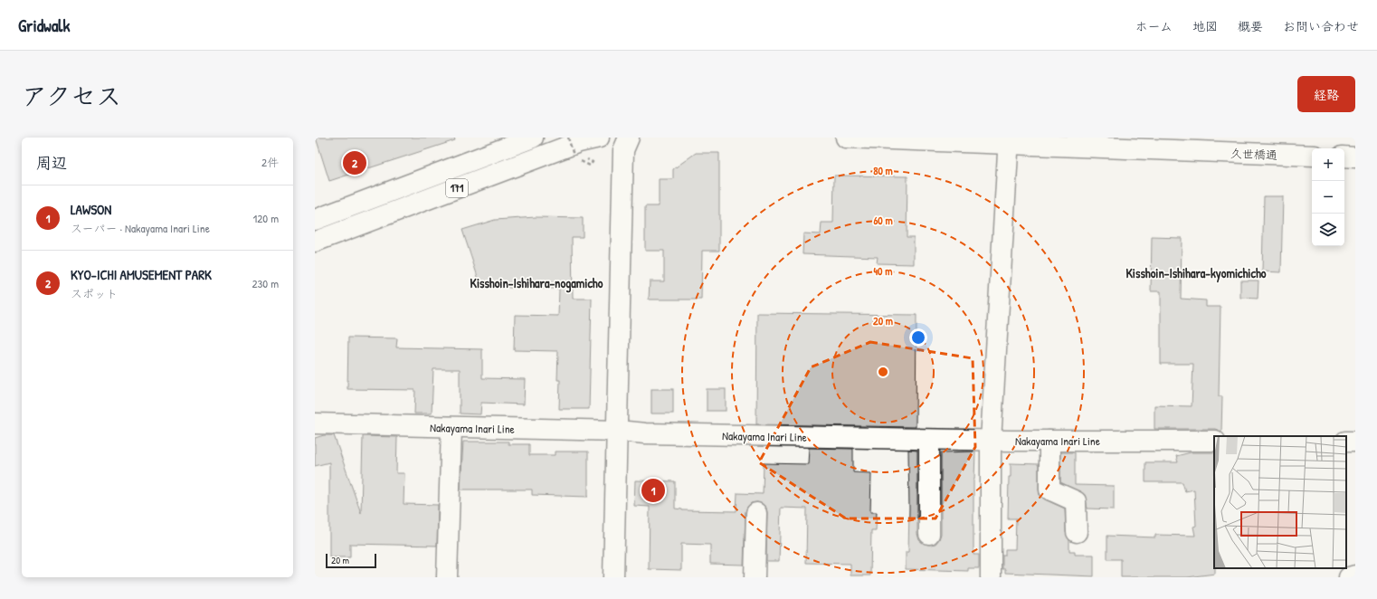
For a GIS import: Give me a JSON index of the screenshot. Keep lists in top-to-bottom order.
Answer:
{
  "streets": {
    "main road": ["久世橋通", "171", "Nakayama Inari Line"]
  },
  "districts": ["Kisshoin-Ishihara-kyomichicho", "Kisshoin-Ishihara-nogamicho"],
  "scale_bar": "20 m",
  "page": {
    "header": "Gridwalk",
    "nav": [
      "ホーム",
      "地図",
      "概要",
      "お問い合わせ"
    ],
    "title": "アクセス",
    "buttons": "経路",
    "heading": ["周辺", "2件"],
    "map_buttons": ["+", "−"],
    "pins": ["2", "1"],
    "list": [
      {
        "mark": "1",
        "name": "LAWSON",
        "note": "スーパー · Nakayama Inari Line",
        "value": "120 m"
      },
      {
        "mark": "2",
        "name": "KYO-ICHI AMUSEMENT PARK",
        "note": "スポット",
        "value": "230 m"
      }
    ],
    "scale": "20 m"
  },
  "rings": [
    "80 m",
    "60 m",
    "40 m",
    "20 m"
  ]
}
